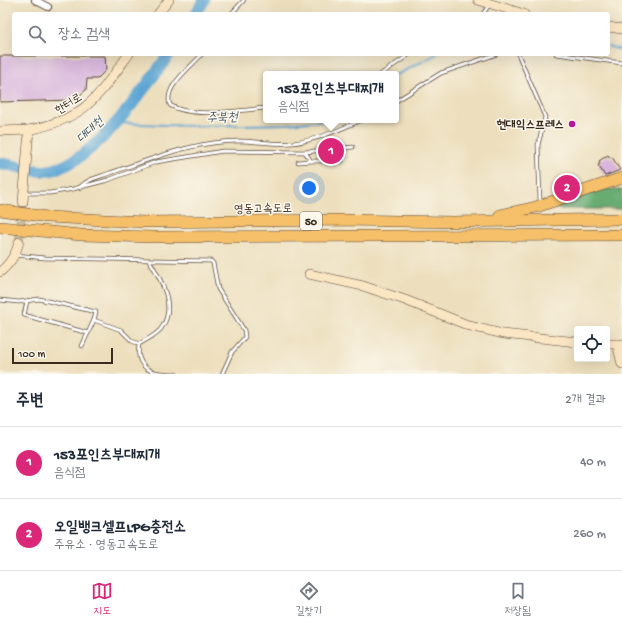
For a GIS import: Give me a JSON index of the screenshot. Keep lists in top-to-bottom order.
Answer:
{
  "streets": {
    "highway": ["영동고속도로", "50"],
    "street": ["한터로"]
  },
  "water": ["주북천", "대대천"],
  "places": ["현대익스프레스"],
  "scale_bar": "100 m",
  "page": {
    "search": "장소 검색",
    "popup": ["153포인츠부대찌개", "음식점"],
    "pins": ["1", "2"],
    "scale": "100 m",
    "heading": ["주변", "2개 결과"],
    "list": [
      {
        "mark": "1",
        "name": "153포인츠부대찌개",
        "note": "음식점",
        "value": "40 m"
      },
      {
        "mark": "2",
        "name": "오일뱅크셀프LPG충전소",
        "note": "주유소 · 영동고속도로",
        "value": "260 m"
      }
    ],
    "nav": ["지도", "길찾기", "저장됨"]
  }
}
